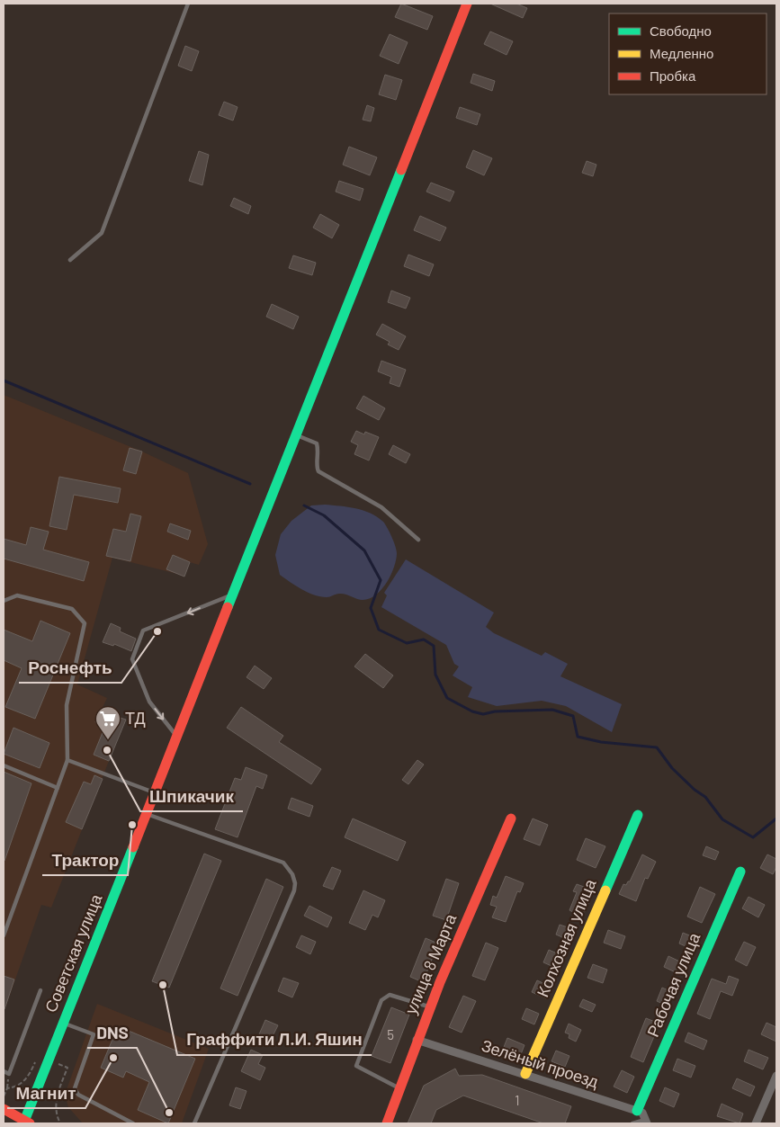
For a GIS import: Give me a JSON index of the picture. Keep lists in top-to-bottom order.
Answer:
{
  "streets": {
    "main road": [
      "Колхозная улица",
      "Советская улица",
      "улица 8 Марта",
      "Рабочая улица"
    ],
    "street": ["Зелёный проезд"]
  },
  "crossings": [
    ["Колхозная улица", "Зелёный проезд"],
    ["улица 8 Марта", "Зелёный проезд"],
    ["Рабочая улица", "Зелёный проезд"]
  ],
  "places": {
    "other": [
      "Роснефть",
      "Шпикачик",
      "Трактор",
      "Граффити Л.И. Яшин",
      "Магнит",
      "DNS"
    ],
    "supermarket": ["ТД"]
  },
  "house_numbers": ["5", "1"],
  "legend": ["Свободно", "Медленно", "Пробка"]
}
